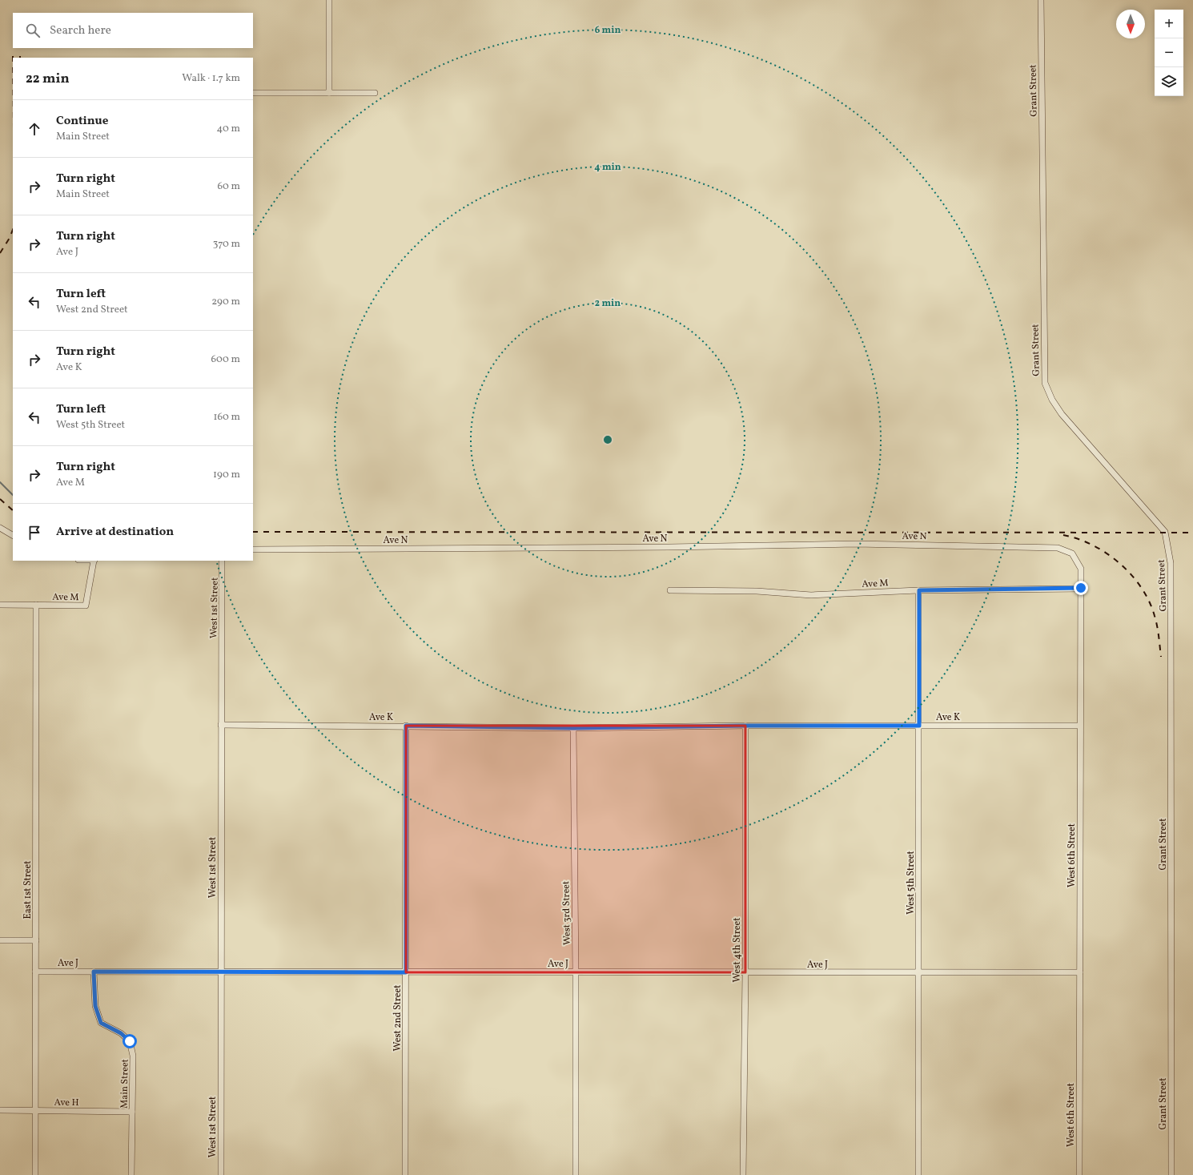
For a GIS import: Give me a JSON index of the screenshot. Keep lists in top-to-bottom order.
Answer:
{
  "streets": {
    "street": [
      "Grant Street",
      "Ave N",
      "Ave M",
      "West 1st Street",
      "Ave K",
      "West 6th Street",
      "West 5th Street",
      "East 1st Street",
      "West 3rd Street",
      "West 4th Street",
      "Ave J",
      "West 2nd Street",
      "Main Street",
      "Ave H"
    ]
  },
  "crossings": [
    ["Ave N", "West 6th Street"],
    ["Ave M", "West 6th Street"],
    ["Ave M", "West 5th Street"],
    ["Ave M", "East 1st Street"],
    ["West 1st Street", "Ave K"],
    ["West 1st Street", "Ave J"],
    ["Ave K", "West 6th Street"],
    ["Ave K", "West 5th Street"],
    ["Ave K", "West 3rd Street"],
    ["Ave K", "West 4th Street"],
    ["Ave K", "West 2nd Street"],
    ["West 6th Street", "Ave J"],
    ["West 5th Street", "Ave J"],
    ["East 1st Street", "Ave J"],
    ["East 1st Street", "Ave H"],
    ["West 3rd Street", "Ave J"],
    ["West 4th Street", "Ave J"],
    ["Ave J", "West 2nd Street"],
    ["Ave J", "Main Street"],
    ["Main Street", "Ave H"]
  ],
  "north": "bottom",
  "page": {
    "map_buttons": ["+", "−"],
    "search": "Search here",
    "heading": ["22 min", "Walk · 1.7 km"],
    "list": [
      ["Continue", "Main Street", "40 m"],
      ["Turn right", "Main Street", "60 m"],
      ["Turn right", "Ave J", "370 m"],
      ["Turn left", "West 2nd Street", "290 m"],
      ["Turn right", "Ave K", "600 m"],
      ["Turn left", "West 5th Street", "160 m"],
      ["Turn right", "Ave M", "190 m"],
      "Arrive at destination"
    ]
  },
  "rings": ["6 min", "4 min", "2 min"]
}
